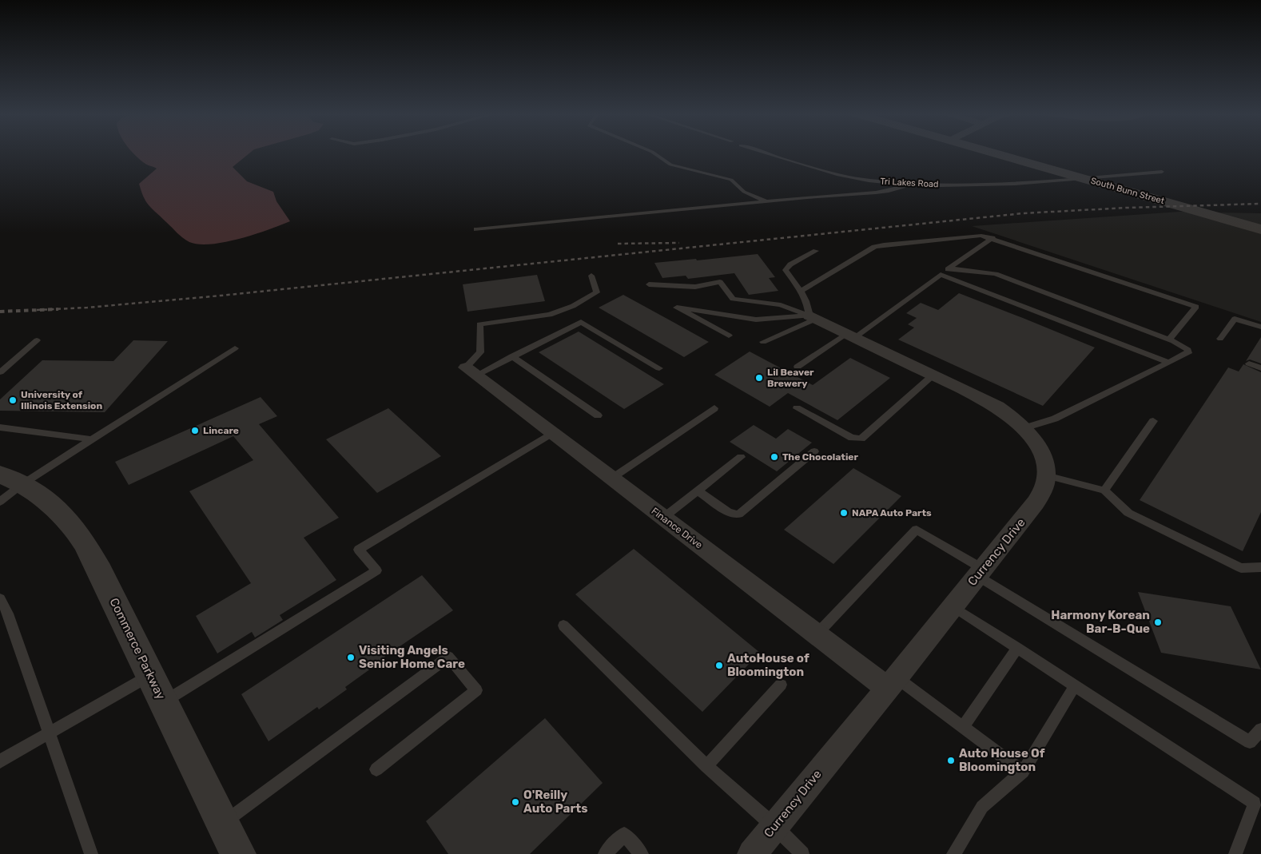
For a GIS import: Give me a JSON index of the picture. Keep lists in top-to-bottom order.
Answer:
{
  "streets": {
    "street": [
      "South Bunn Street",
      "Finance Drive",
      "Currency Drive",
      "Commerce Parkway"
    ],
    "lane": ["Tri Lakes Road"]
  },
  "crossings": [
    ["Tri Lakes Road", "South Bunn Street"],
    ["Finance Drive", "Currency Drive"]
  ],
  "places": [
    "Lil Beaver Brewery",
    "University of Illinois Extension",
    "Lincare",
    "The Chocolatier",
    "NAPA Auto Parts",
    "Harmony Korean Bar-B-Que",
    "Visiting Angels Senior Home Care",
    "AutoHouse of Bloomington",
    "Auto House Of Bloomington",
    "O'Reilly Auto Parts"
  ]
}
